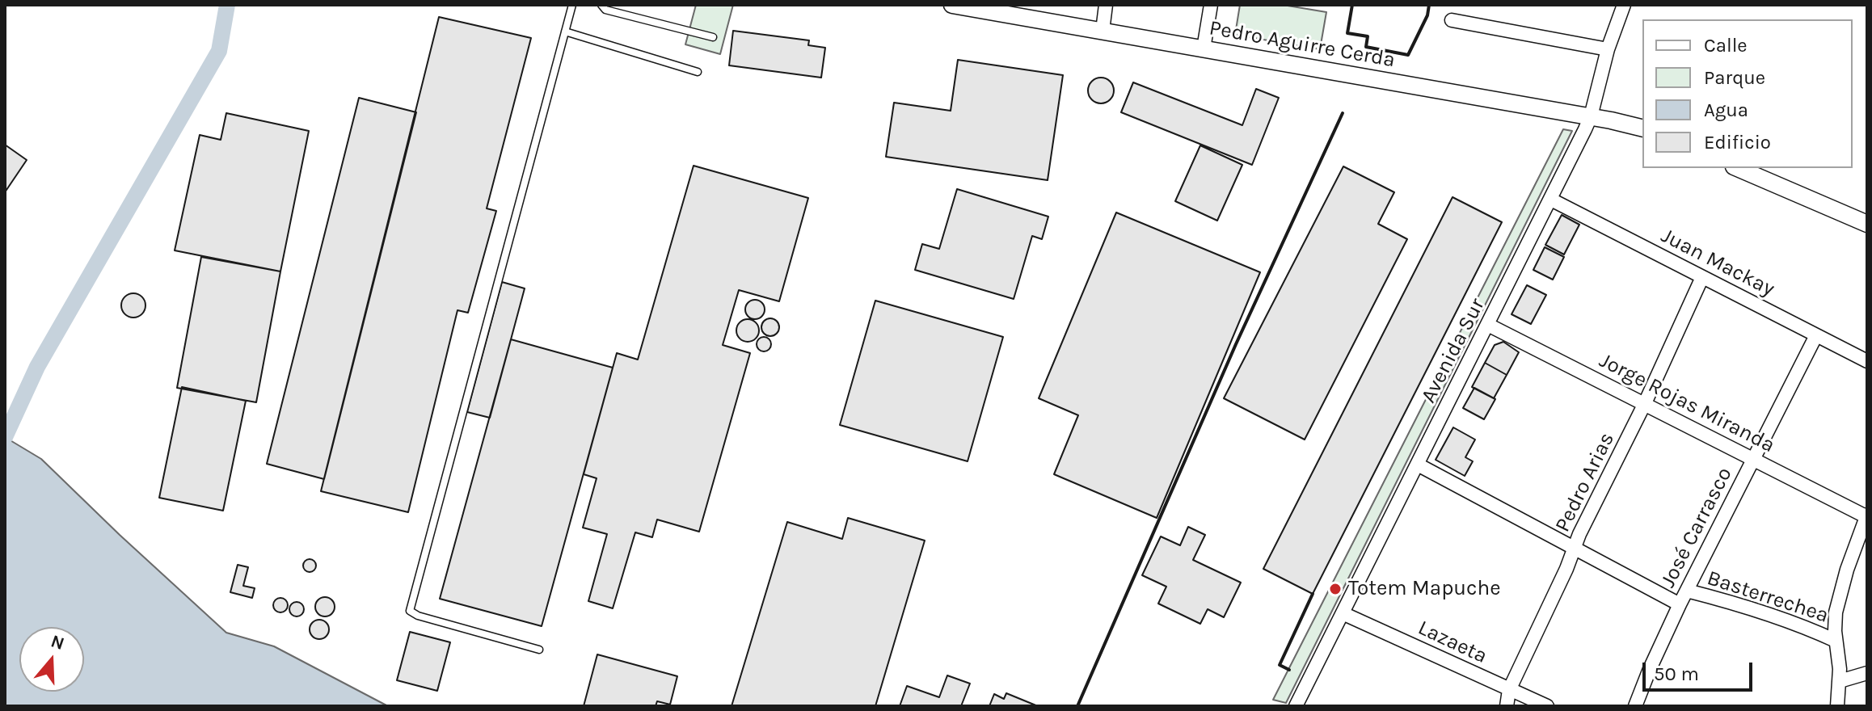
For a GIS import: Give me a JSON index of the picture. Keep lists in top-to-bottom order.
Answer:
{
  "streets": {
    "street": [
      "Pedro Aguirre Cerda",
      "Juan Mackay",
      "Avenida Sur",
      "Jorge Rojas Miranda",
      "Pedro Arias",
      "José Carrasco",
      "Basterrechea",
      "Lazaeta"
    ]
  },
  "crossings": [
    ["Pedro Aguirre Cerda", "Avenida Sur"],
    ["Juan Mackay", "Avenida Sur"],
    ["Juan Mackay", "Pedro Arias"],
    ["Juan Mackay", "José Carrasco"],
    ["Avenida Sur", "Jorge Rojas Miranda"],
    ["Avenida Sur", "Basterrechea"],
    ["Avenida Sur", "Lazaeta"],
    ["Jorge Rojas Miranda", "Pedro Arias"],
    ["Jorge Rojas Miranda", "José Carrasco"],
    ["Pedro Arias", "Basterrechea"],
    ["Pedro Arias", "Lazaeta"],
    ["José Carrasco", "Basterrechea"]
  ],
  "places": ["Totem Mapuche"],
  "legend": [
    "Calle",
    "Parque",
    "Agua",
    "Edificio"
  ],
  "scale_bar": "50 m",
  "north": "top"
}
